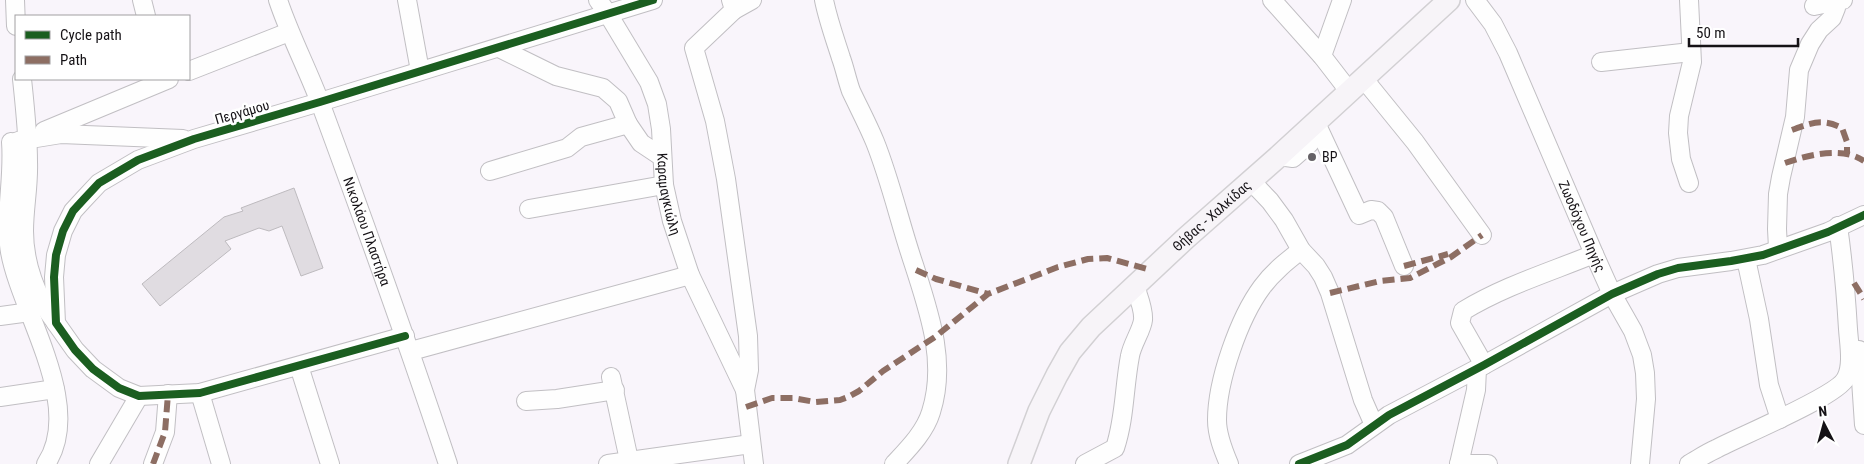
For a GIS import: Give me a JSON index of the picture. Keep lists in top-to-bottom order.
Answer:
{
  "streets": {
    "main road": ["Θήβας - Χαλκίδας"],
    "street": [
      "Περγάμου",
      "Καραμαγκιώλη",
      "Ζωοδόχου Πηγής",
      "Νικολάου Πλαστήρα"
    ]
  },
  "crossings": [
    ["Περγάμου", "Καραμαγκιώλη"],
    ["Περγάμου", "Νικολάου Πλαστήρα"]
  ],
  "places": ["BP"],
  "legend": ["Cycle path", "Path"],
  "scale_bar": "50 m",
  "north": "top"
}
